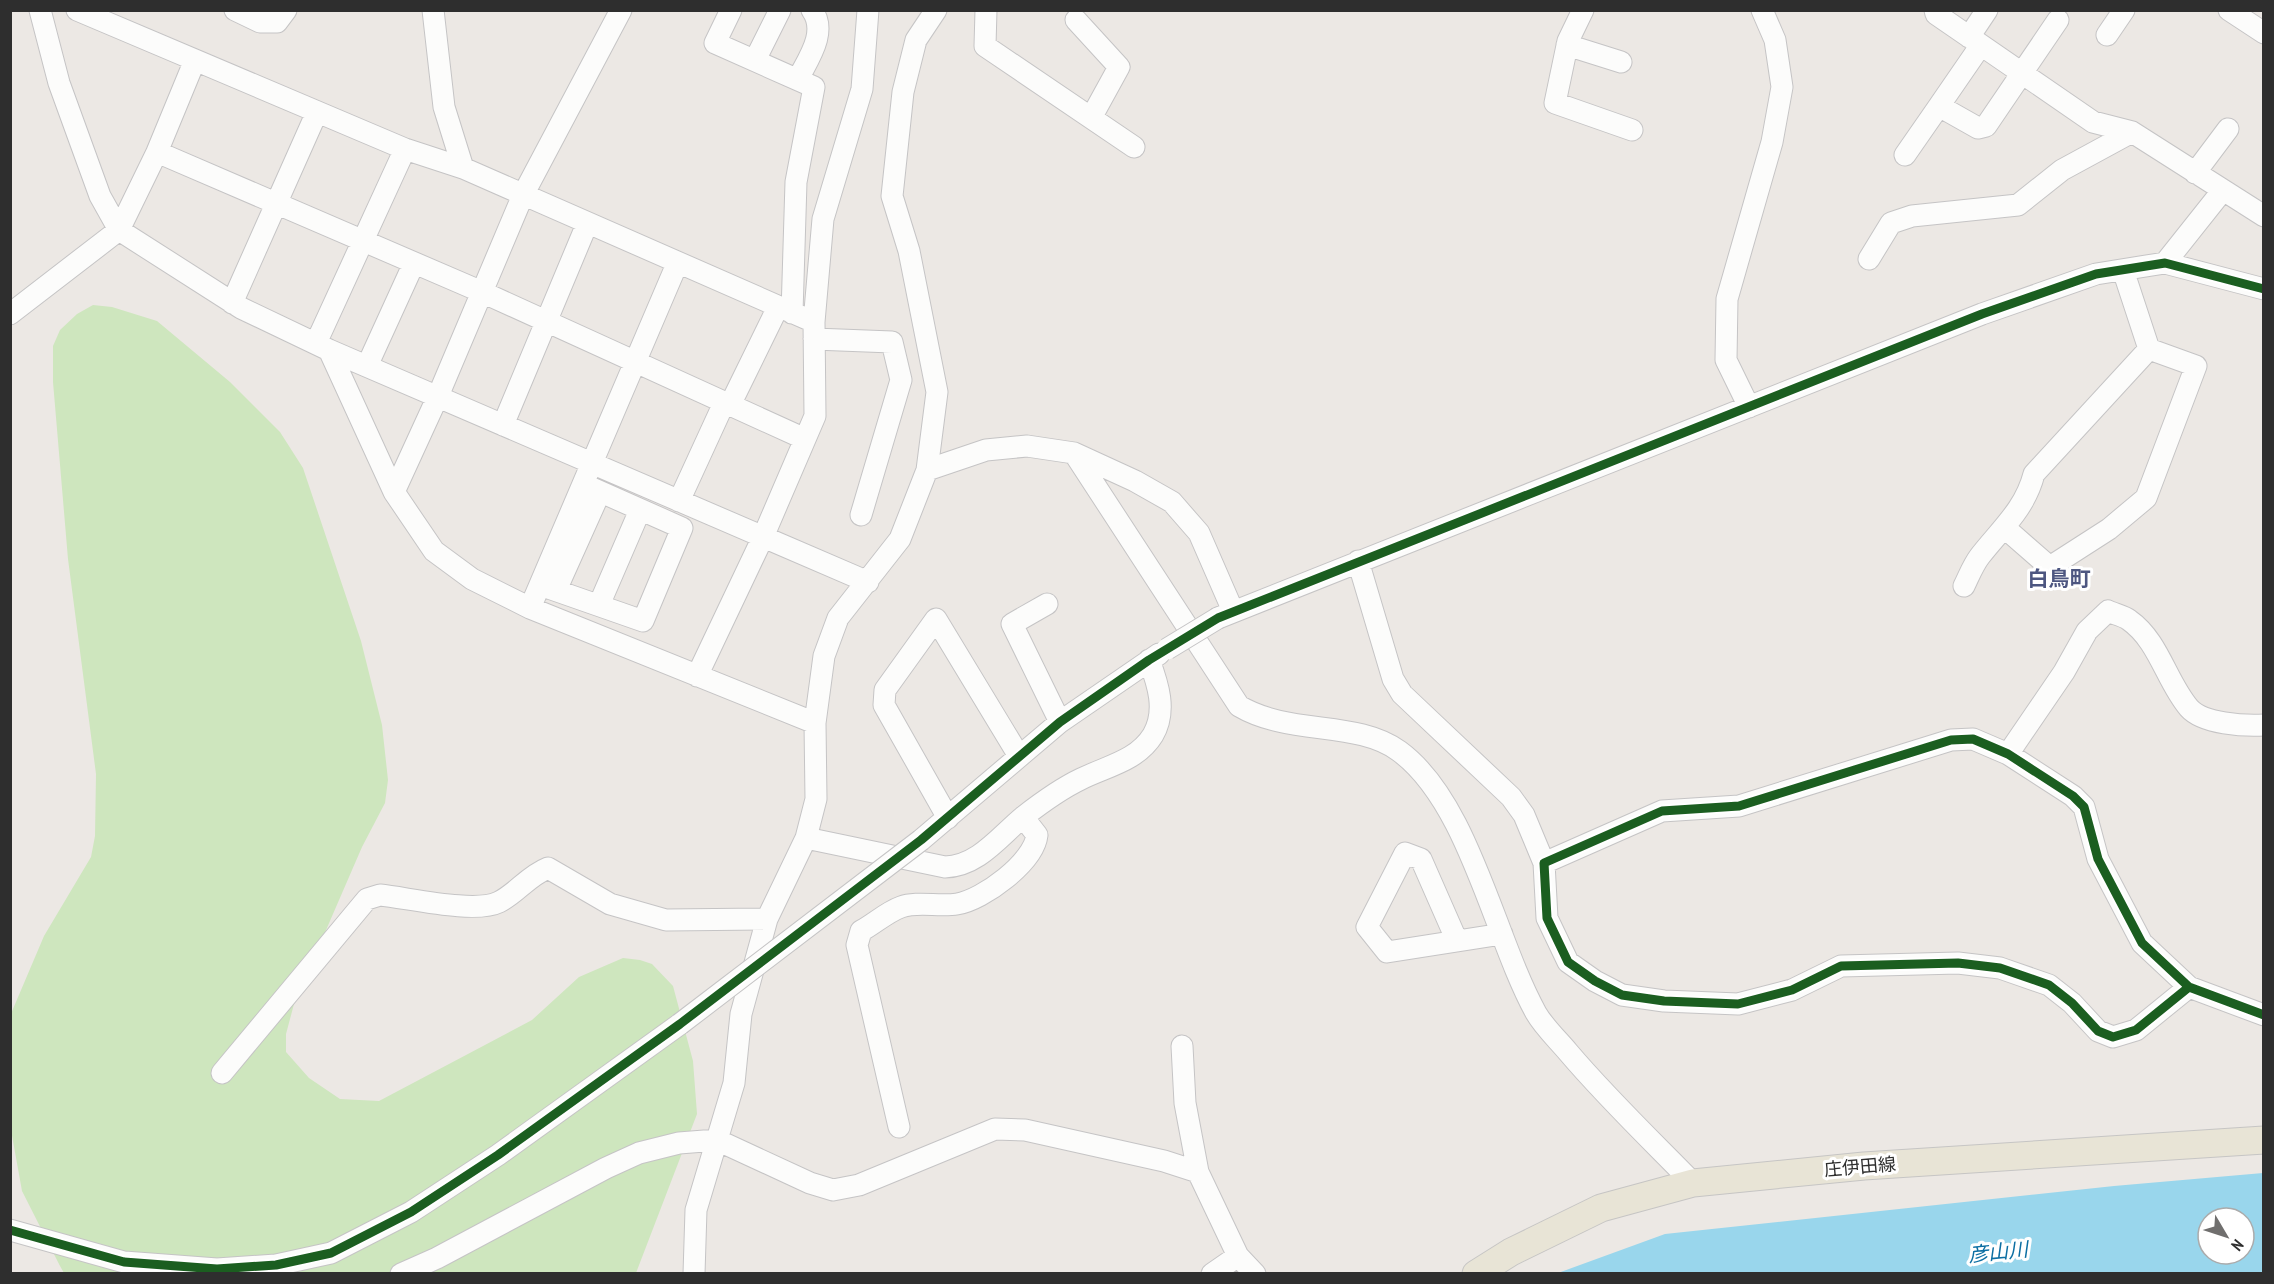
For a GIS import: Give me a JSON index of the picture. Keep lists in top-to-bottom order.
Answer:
{
  "streets": {
    "main road": ["庄伊田線"]
  },
  "districts": ["白鳥町"],
  "water": ["彦山川"],
  "north": "bottom right"
}
